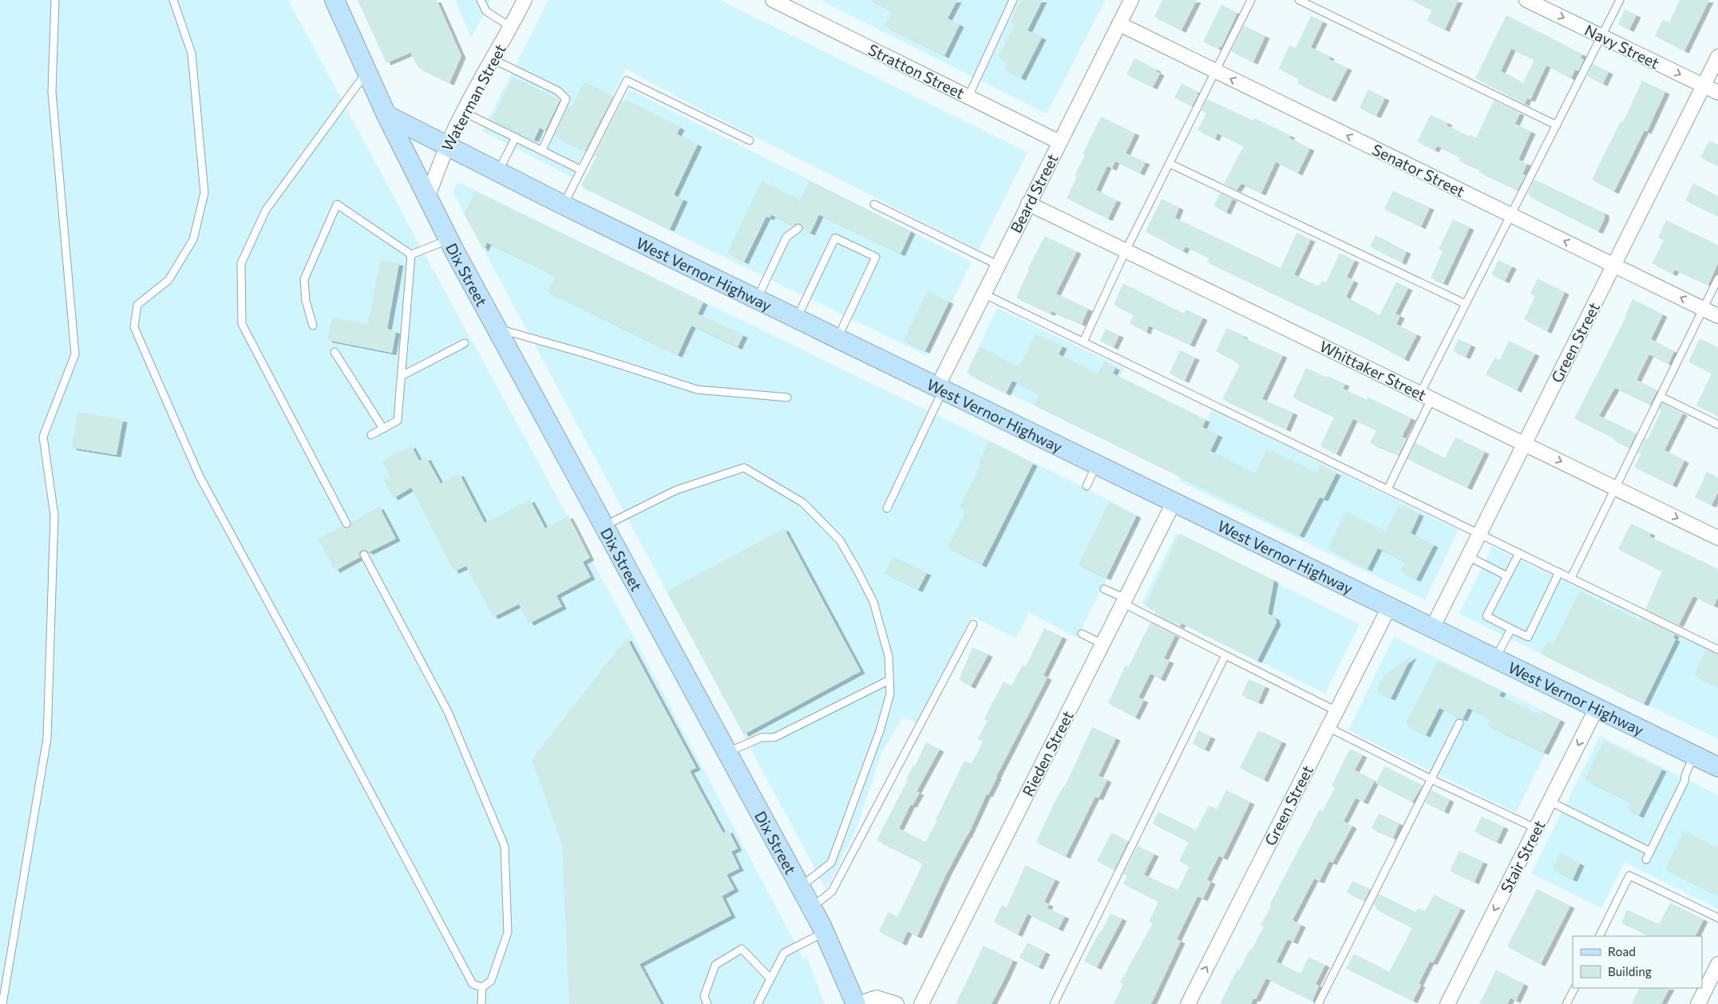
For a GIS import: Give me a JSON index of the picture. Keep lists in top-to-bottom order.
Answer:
{
  "streets": {
    "street": [
      "Navy Street",
      "Stratton Street",
      "Waterman Street",
      "Senator Street",
      "Beard Street",
      "West Vernor Highway",
      "Dix Street",
      "Green Street",
      "Whittaker Street",
      "Rieden Street",
      "Stair Street"
    ]
  },
  "crossings": [
    ["Navy Street", "Green Street"],
    ["Stratton Street", "Beard Street"],
    ["Waterman Street", "West Vernor Highway"],
    ["Waterman Street", "Dix Street"],
    ["Senator Street", "Beard Street"],
    ["Senator Street", "Green Street"],
    ["Beard Street", "West Vernor Highway"],
    ["Beard Street", "Whittaker Street"],
    ["West Vernor Highway", "Dix Street"],
    ["West Vernor Highway", "Green Street"],
    ["West Vernor Highway", "Rieden Street"],
    ["West Vernor Highway", "Stair Street"],
    ["Green Street", "Whittaker Street"]
  ],
  "one_way": ["Navy Street", "Senator Street", "Stair Street"],
  "legend": ["Road", "Building"]
}
